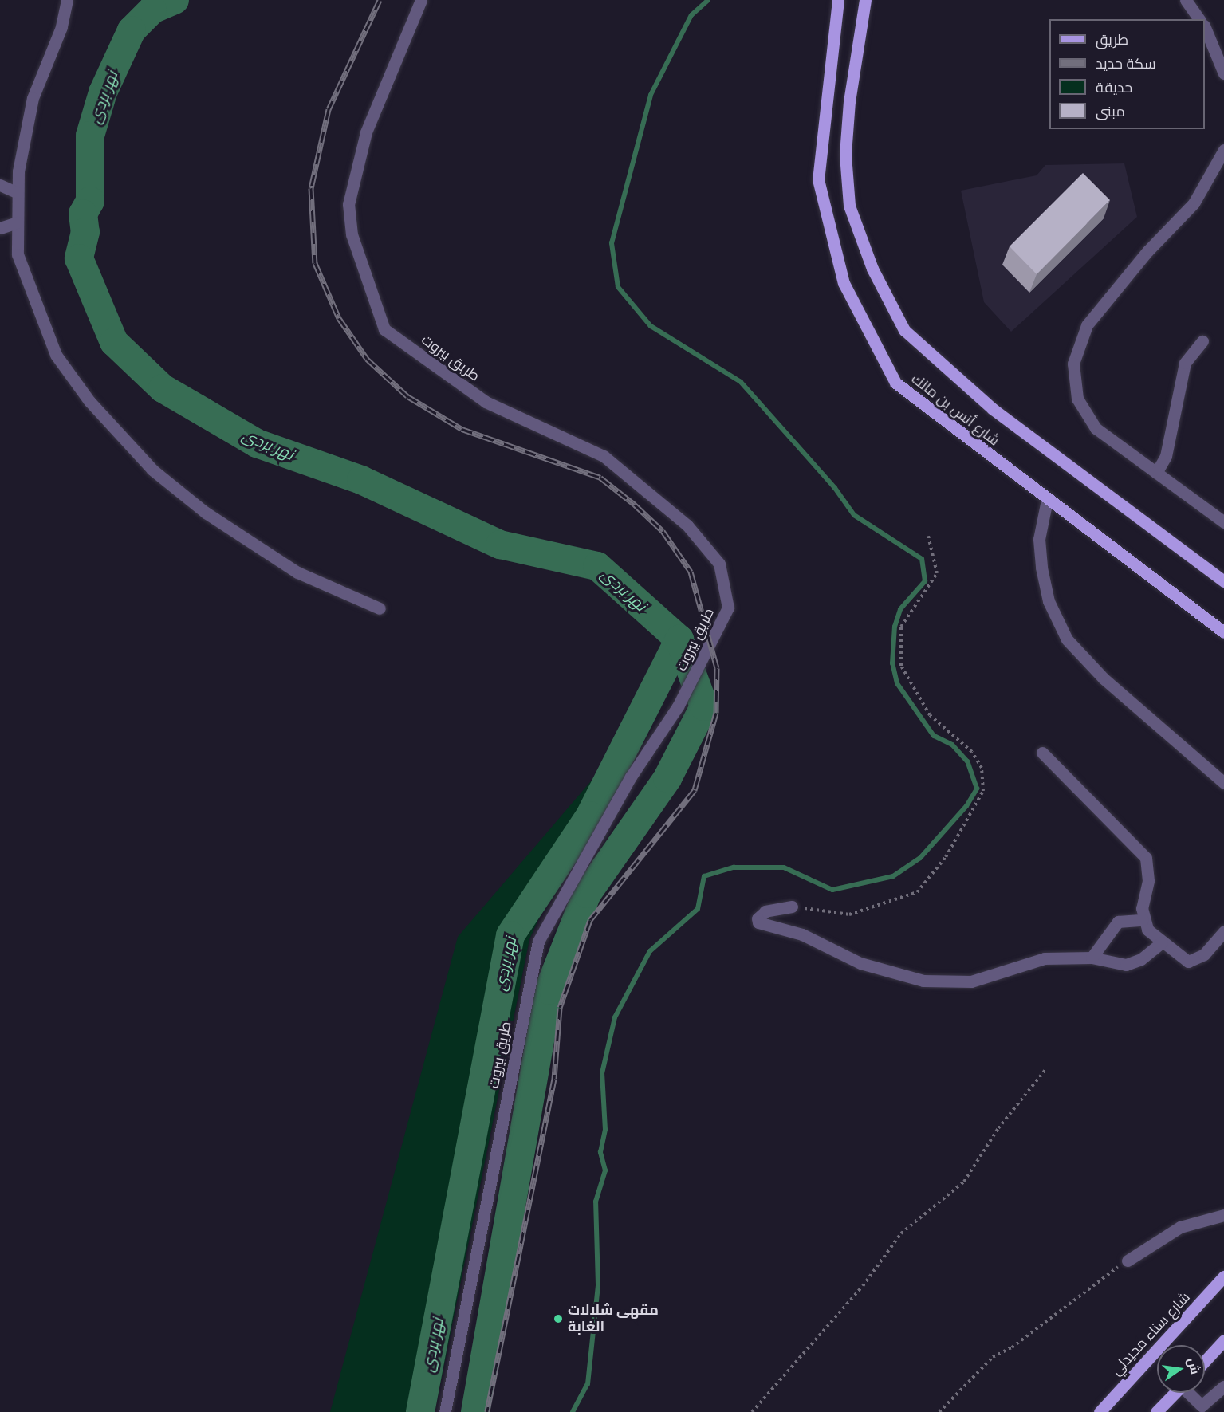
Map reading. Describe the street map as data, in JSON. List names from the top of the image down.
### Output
{
  "streets": {
    "main road": ["شارع أنس بن مالك", "شارع سناء محيدلي"],
    "street": ["طريق بيروت"]
  },
  "water": ["نهر بردى"],
  "places": ["مقهى شلالات الغابة"],
  "legend": [
    "طريق",
    "سكة حديد",
    "حديقة",
    "مبنى"
  ],
  "north": "right"
}
